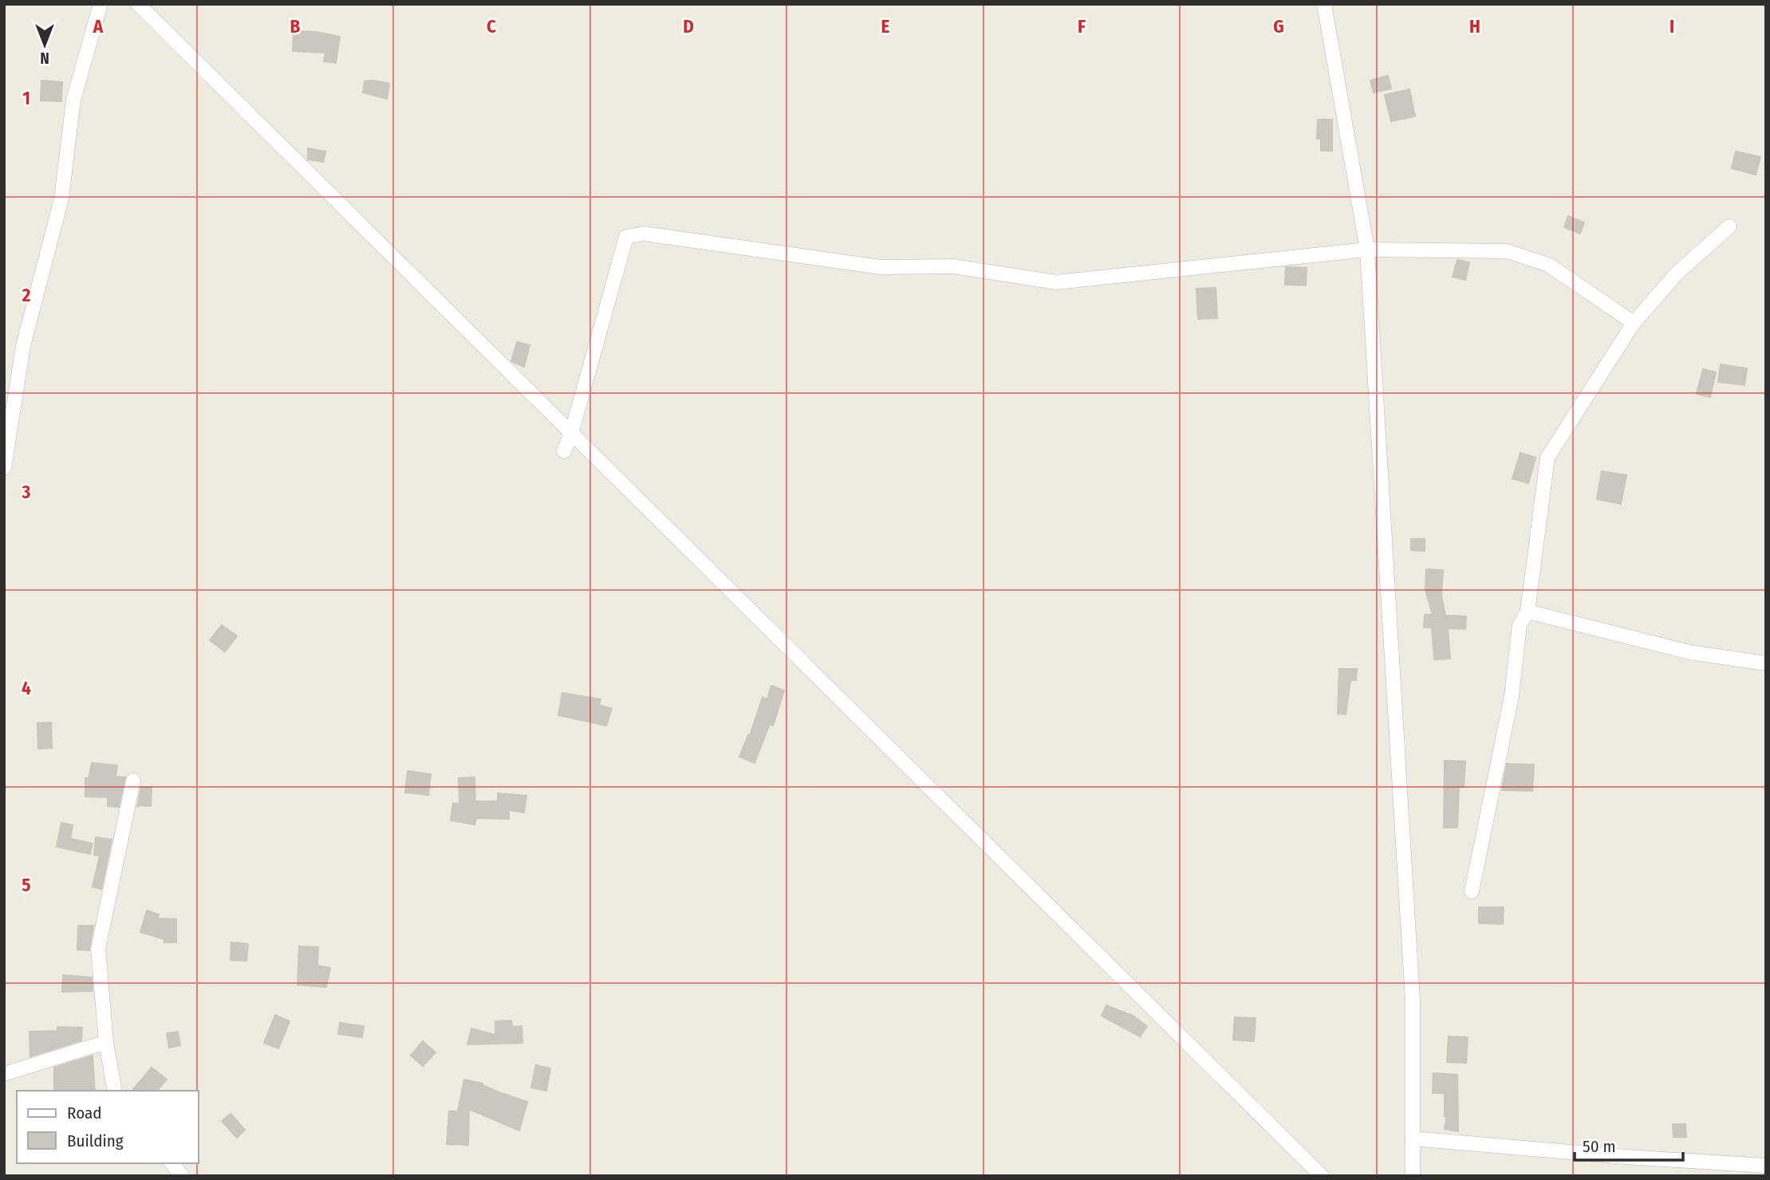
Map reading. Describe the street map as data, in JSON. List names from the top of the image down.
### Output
{
  "legend": ["Road", "Building"],
  "scale_bar": "50 m",
  "north": "bottom",
  "grid": {
    "columns": [
      "A",
      "B",
      "C",
      "D",
      "E",
      "F",
      "G",
      "H",
      "I"
    ],
    "rows": [
      "1",
      "2",
      "3",
      "4",
      "5"
    ]
  }
}
